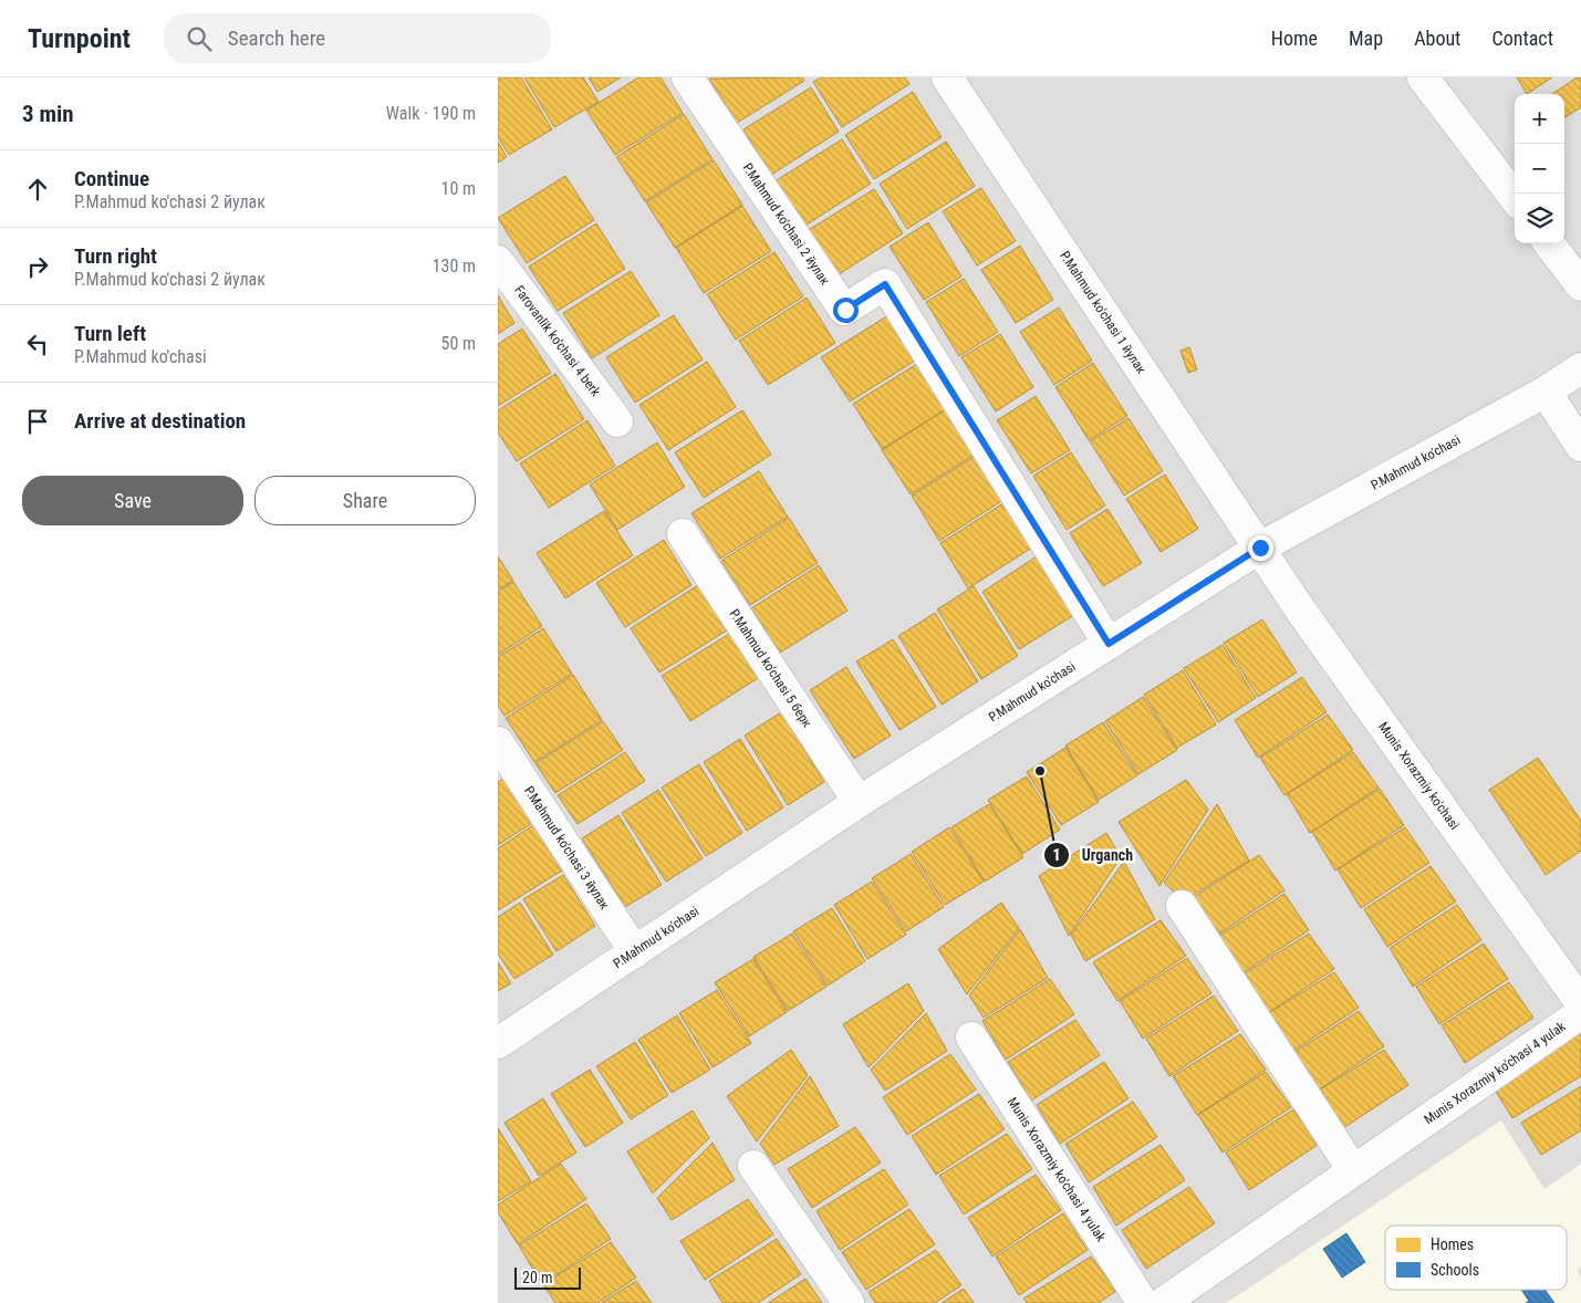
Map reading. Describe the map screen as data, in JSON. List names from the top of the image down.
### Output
{
  "streets": {
    "street": [
      "P.Mahmud ko'chasi 2 йулак",
      "P.Mahmud ko'chasi 1 йулак",
      "Farovanlik ko'chasi 4 berk",
      "P.Mahmud ko'chasi",
      "P.Mahmud ko'chasi 5 берк",
      "Munis Xorazmiy ko'chasi",
      "P.Mahmud ko'chasi 3 йулак",
      "Munis Xorazmiy ko'chasi 4 yulak"
    ]
  },
  "crossings": [
    ["P.Mahmud ko'chasi 2 йулак", "P.Mahmud ko'chasi"],
    ["P.Mahmud ko'chasi 1 йулак", "P.Mahmud ko'chasi"],
    ["P.Mahmud ko'chasi 1 йулак", "Munis Xorazmiy ko'chasi"],
    ["P.Mahmud ko'chasi", "P.Mahmud ko'chasi 5 берк"],
    ["P.Mahmud ko'chasi", "Munis Xorazmiy ko'chasi"],
    ["P.Mahmud ko'chasi", "P.Mahmud ko'chasi 3 йулак"]
  ],
  "places": ["Urganch"],
  "legend": ["Homes", "Schools"],
  "scale_bar": "20 m",
  "page": {
    "header": "Turnpoint",
    "search": "Search here",
    "nav": [
      "Home",
      "Map",
      "About",
      "Contact"
    ],
    "heading": ["3 min", "Walk · 190 m"],
    "map_buttons": ["+", "−"],
    "list": [
      ["Continue", "P.Mahmud ko'chasi 2 йулак", "10 m"],
      ["Turn right", "P.Mahmud ko'chasi 2 йулак", "130 m"],
      ["Turn left", "P.Mahmud ko'chasi", "50 m"],
      "Arrive at destination"
    ],
    "buttons": ["Save", "Share"],
    "scale": "20 m"
  }
}
